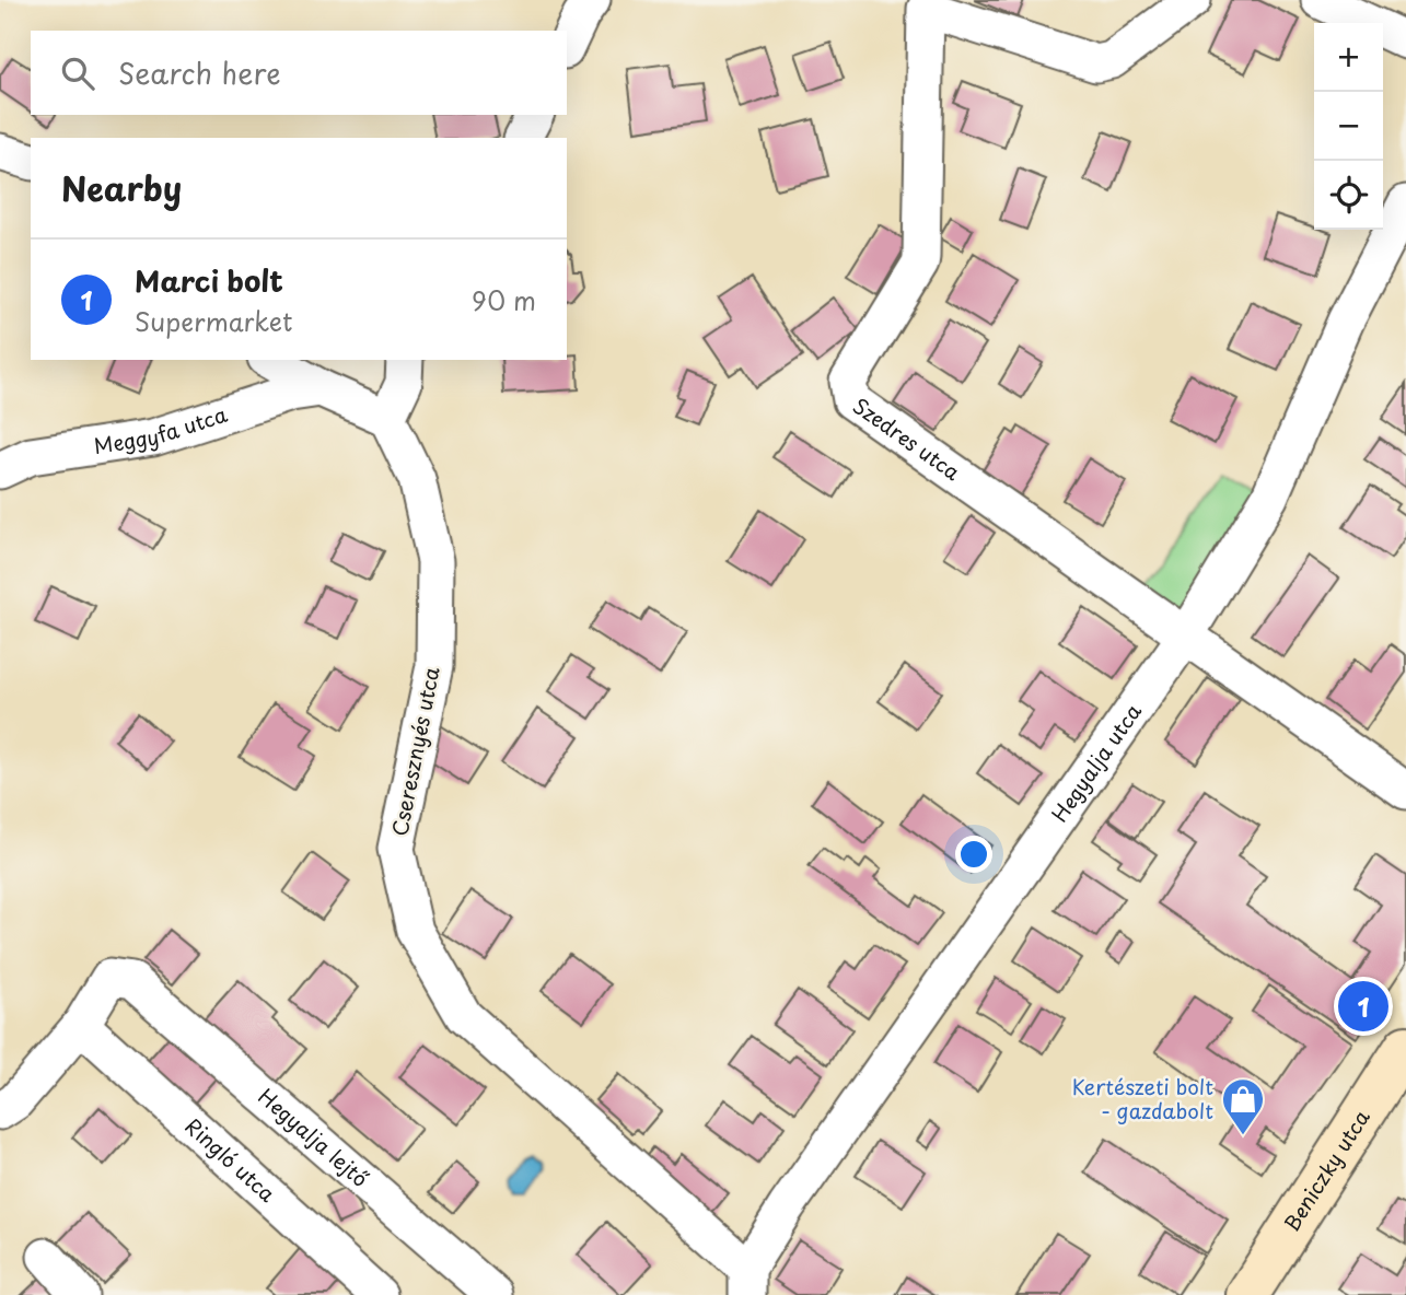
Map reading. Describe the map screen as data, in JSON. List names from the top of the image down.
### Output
{
  "streets": {
    "main road": ["Beniczky utca"],
    "street": [
      "Meggyfa utca",
      "Szedres utca",
      "Cseresznyés utca",
      "Hegyalja utca",
      "Hegyalja lejtő",
      "Ringló utca"
    ]
  },
  "crossings": [
    ["Szedres utca", "Hegyalja utca"],
    ["Cseresznyés utca", "Hegyalja utca"],
    ["Hegyalja lejtő", "Ringló utca"]
  ],
  "places": {
    "shop": ["Kertészeti bolt - gazdabolt"]
  },
  "page": {
    "map_buttons": ["+", "−"],
    "search": "Search here",
    "heading": "Nearby",
    "list": [
      {
        "mark": "1",
        "name": "Marci bolt",
        "note": "Supermarket",
        "value": "90 m"
      }
    ],
    "pins": "1"
  }
}
